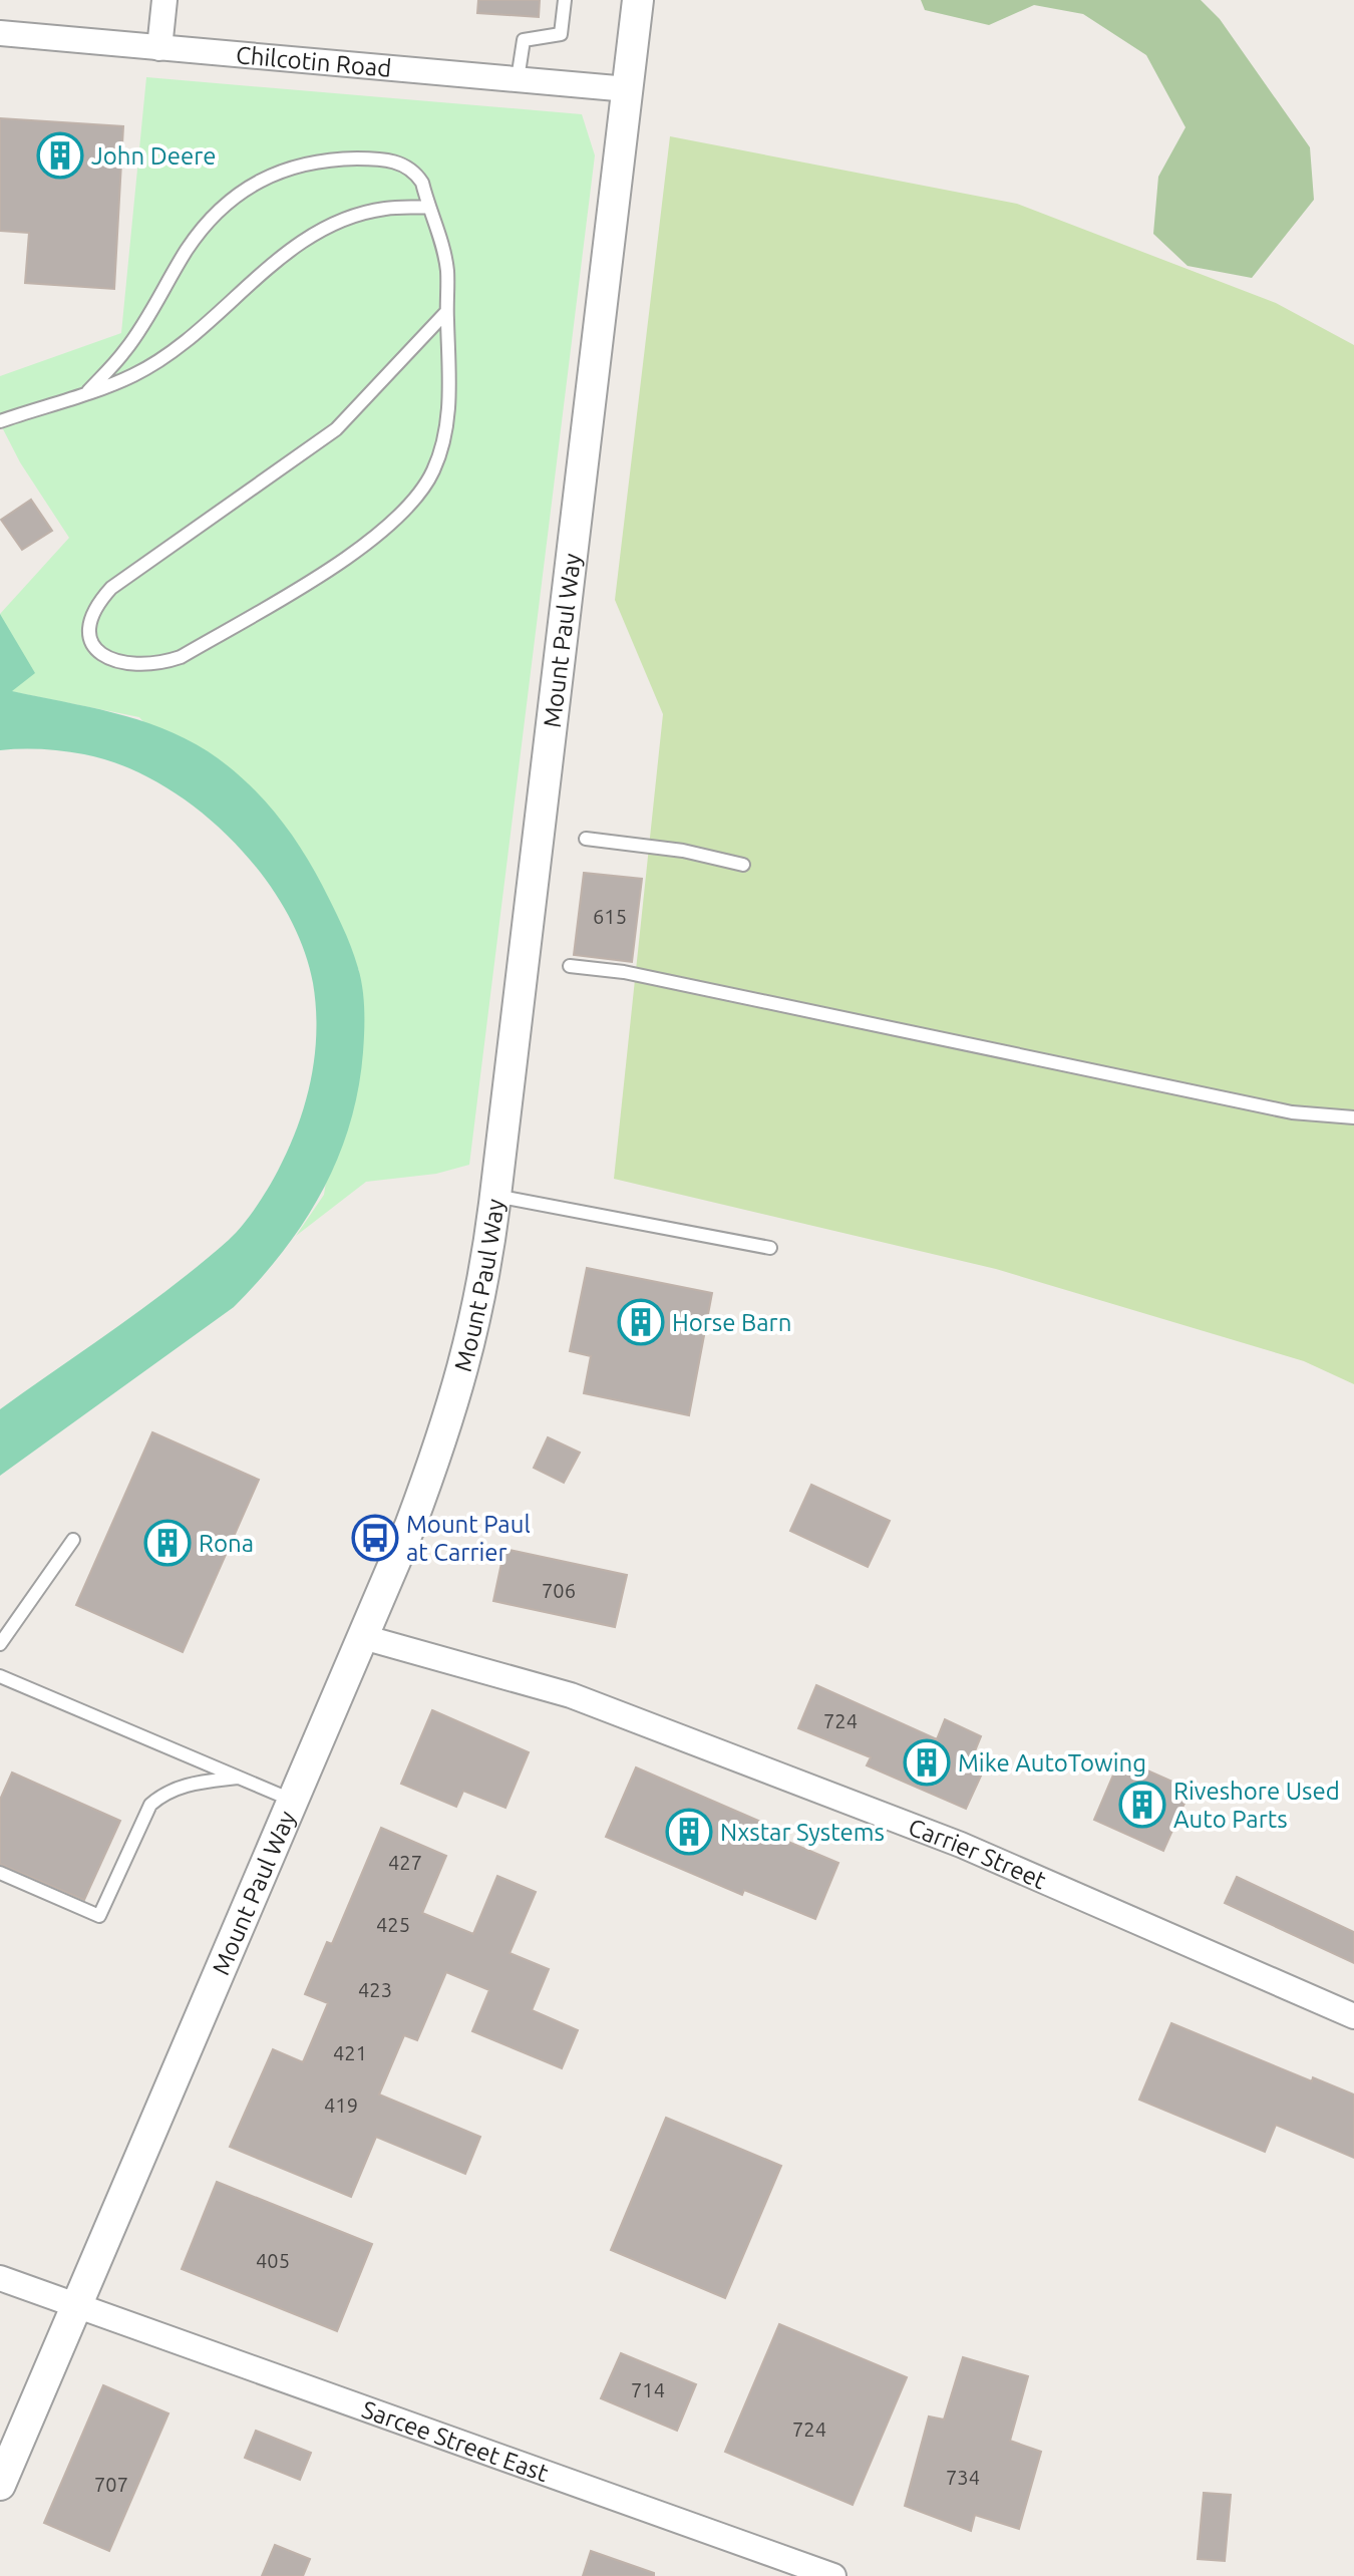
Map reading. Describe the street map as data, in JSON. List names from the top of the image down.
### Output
{
  "streets": {
    "street": [
      "Chilcotin Road",
      "Mount Paul Way",
      "Carrier Street",
      "Sarcee Street East"
    ]
  },
  "crossings": [
    ["Chilcotin Road", "Mount Paul Way"],
    ["Mount Paul Way", "Carrier Street"],
    ["Mount Paul Way", "Sarcee Street East"]
  ],
  "places": {
    "building": [
      "John Deere",
      "Horse Barn",
      "Rona",
      "Mike AutoTowing",
      "Riveshore Used Auto Parts",
      "Nxstar Systems"
    ],
    "bus stop": ["Mount Paul at Carrier"]
  },
  "house_numbers": [
    "615",
    "706",
    "724",
    "427",
    "425",
    "423",
    "421",
    "419",
    "405",
    "714",
    "724",
    "734",
    "707"
  ]
}
